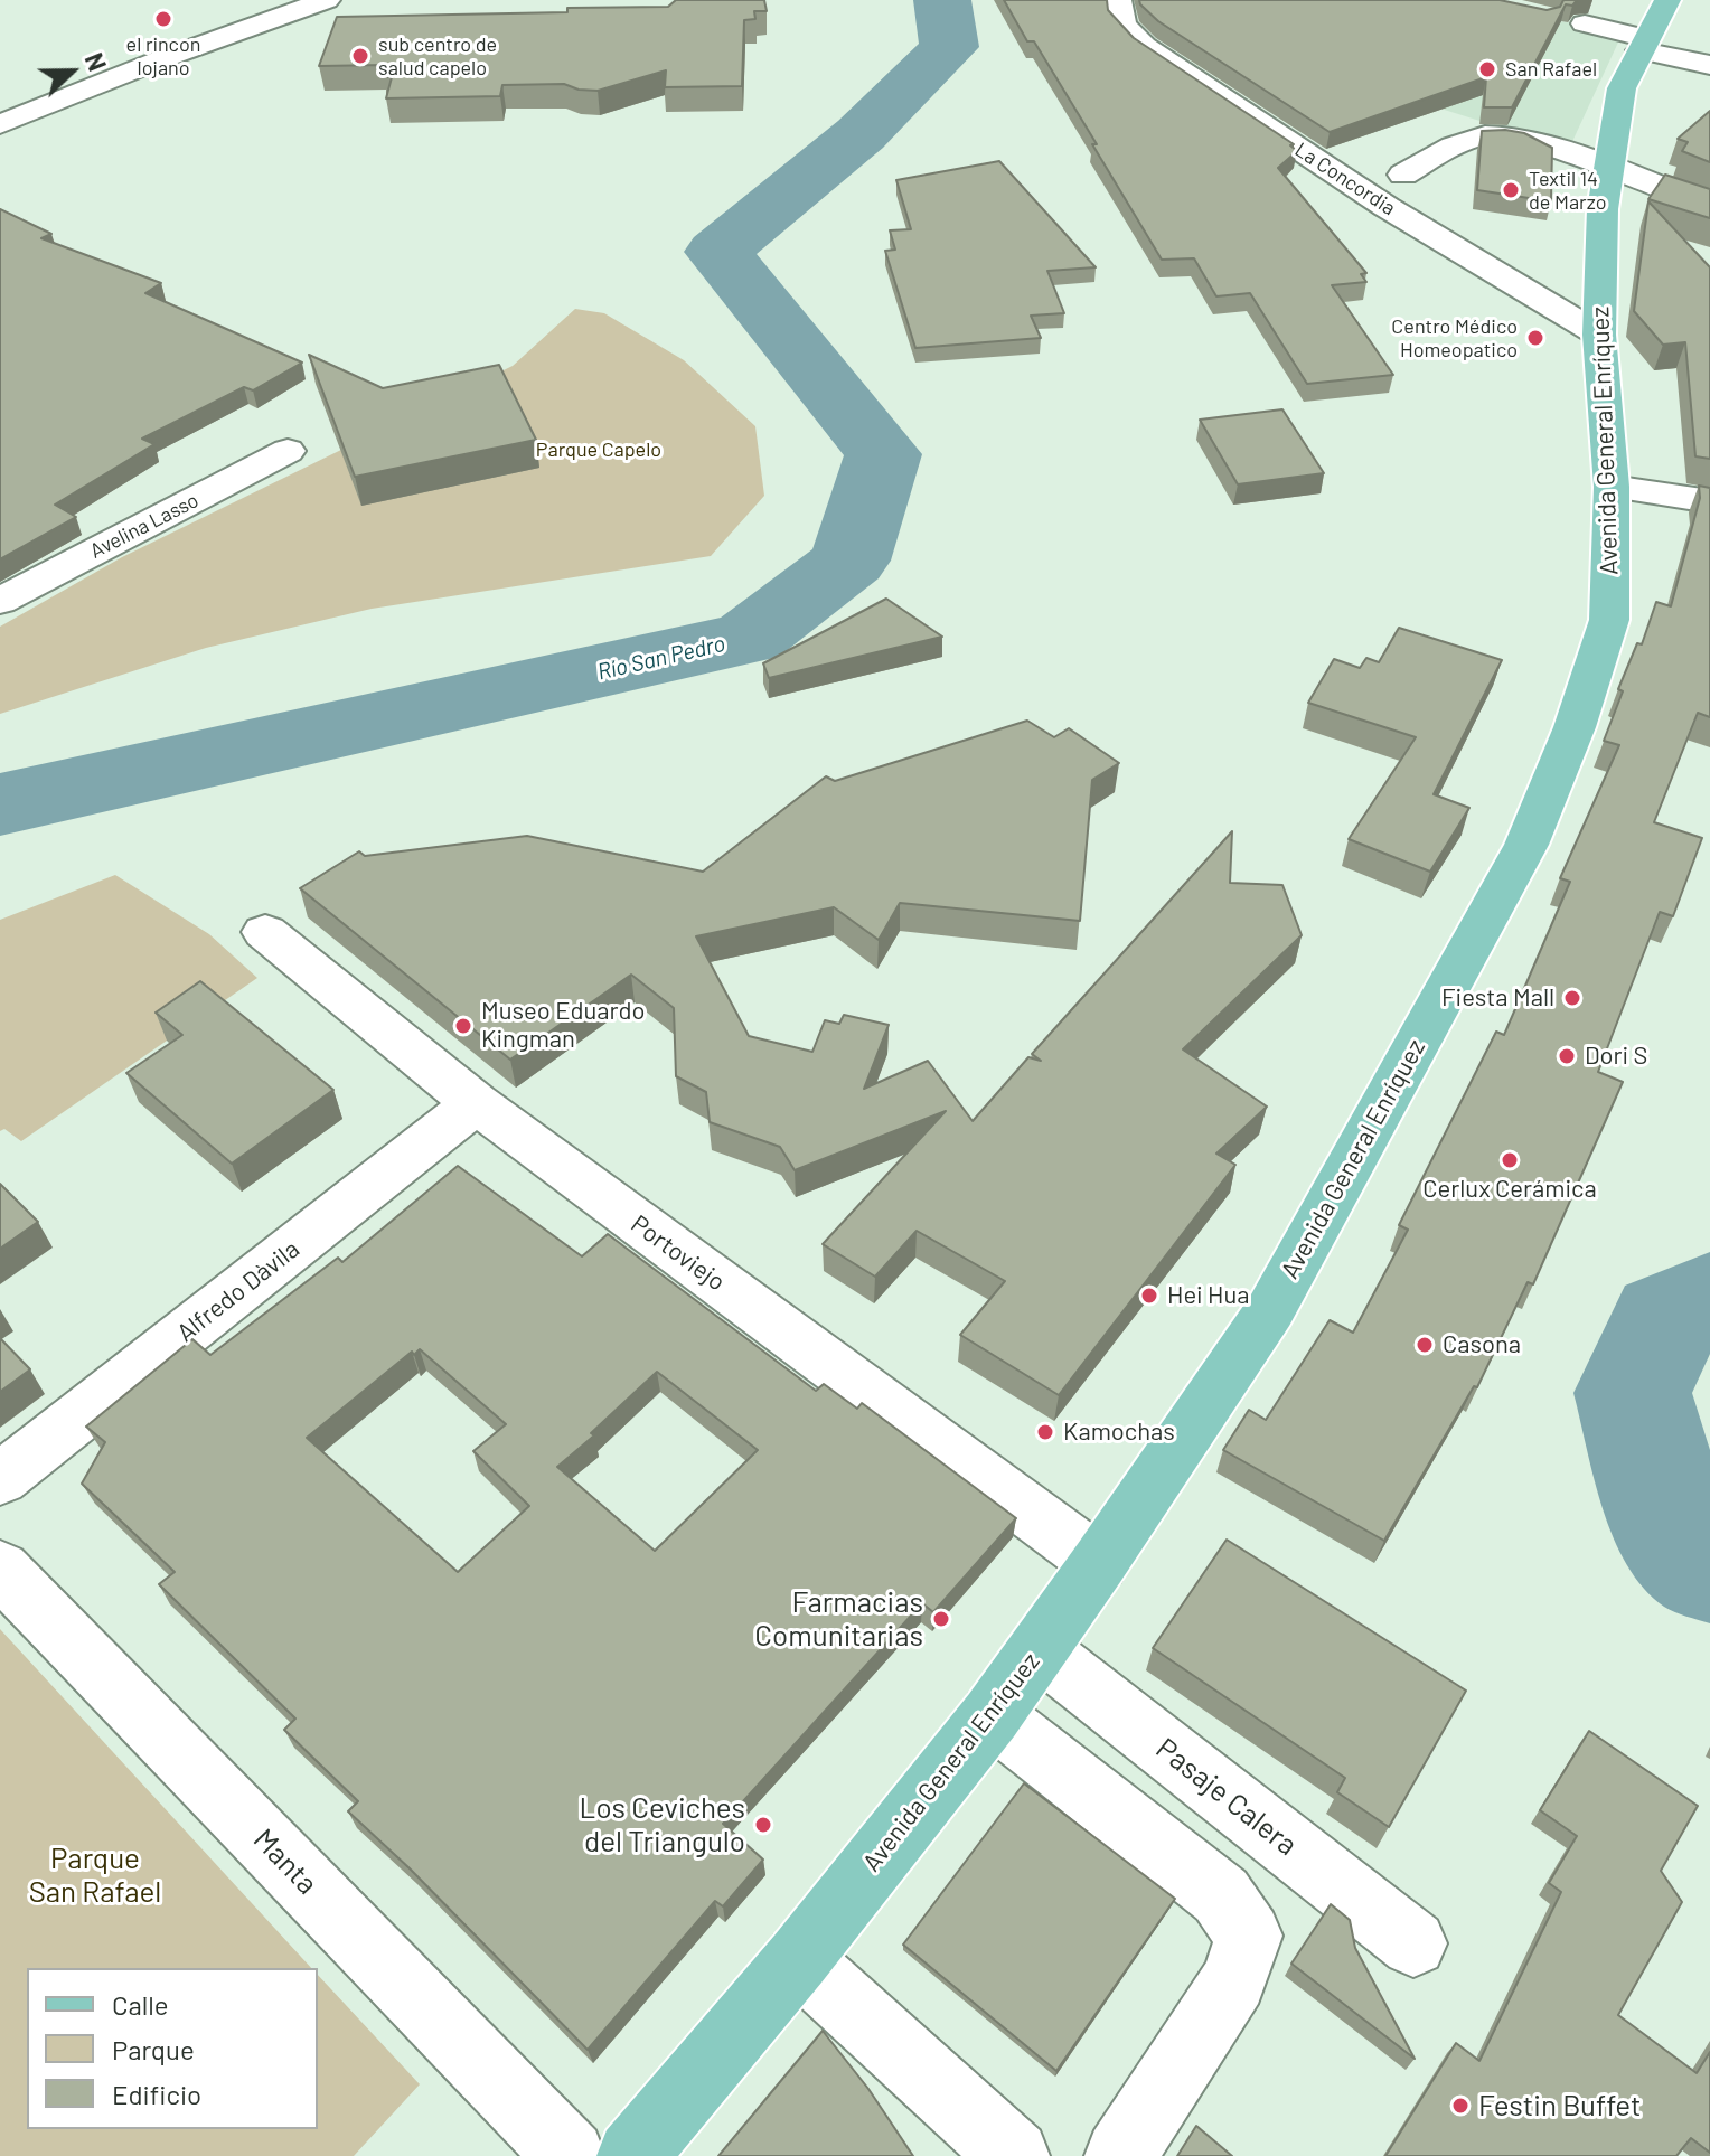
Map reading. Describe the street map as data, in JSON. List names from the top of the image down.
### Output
{
  "streets": {
    "main road": ["Avenida General Enríquez"],
    "street": [
      "La Concordia",
      "Avelina Lasso",
      "Portoviejo",
      "Alfredo Dàvila",
      "Pasaje Calera",
      "Manta"
    ]
  },
  "crossings": [
    ["La Concordia", "Avenida General Enríquez"],
    ["Avenida General Enríquez", "Portoviejo"],
    ["Avenida General Enríquez", "Pasaje Calera"],
    ["Portoviejo", "Alfredo Dàvila"]
  ],
  "water": ["Río San Pedro"],
  "parks": ["Parque Capelo", "Parque San Rafael"],
  "places": [
    "el rincon lojano",
    "sub centro de salud capelo",
    "San Rafael",
    "Textil 14 de Marzo",
    "Centro Médico Homeopatico",
    "Fiesta Mall",
    "Museo Eduardo Kingman",
    "Dori S",
    "Cerlux Cerámica",
    "Hei Hua",
    "Casona",
    "Kamochas",
    "Farmacias Comunitarias",
    "Los Ceviches del Triangulo",
    "Festin Buffet"
  ],
  "legend": ["Calle", "Parque", "Edificio"],
  "north": "right"
}
